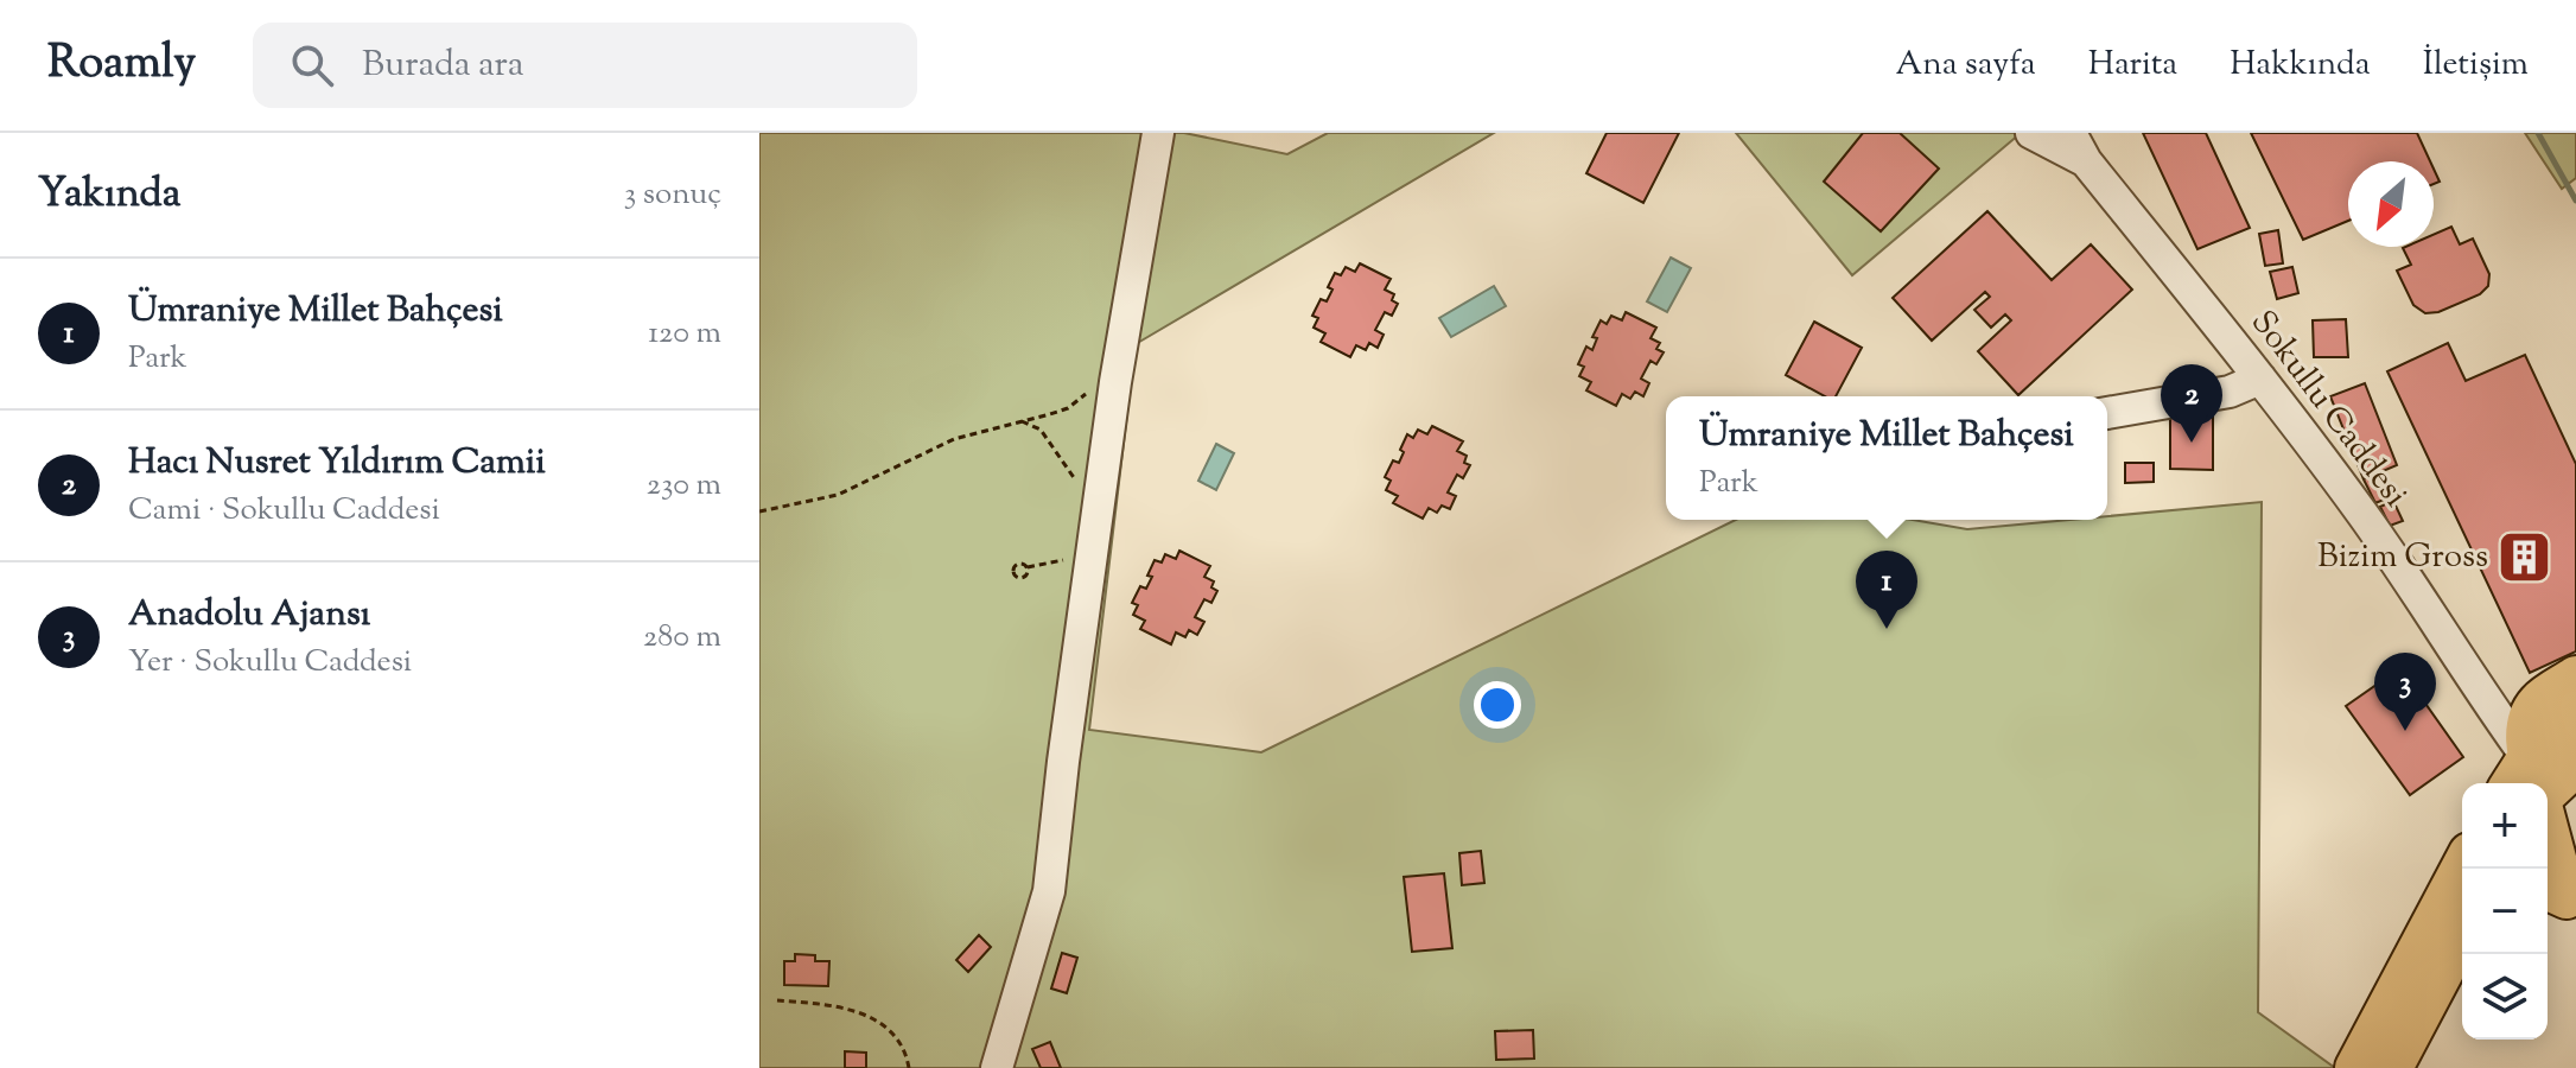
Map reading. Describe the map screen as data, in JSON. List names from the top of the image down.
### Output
{
  "streets": {
    "street": ["Sokullu Caddesi"]
  },
  "places": {
    "building": ["Bizim Gross"]
  },
  "north": "bottom left",
  "page": {
    "header": "Roamly",
    "search": "Burada ara",
    "nav": [
      "Ana sayfa",
      "Harita",
      "Hakkında",
      "İletişim"
    ],
    "heading": ["Yakında", "3 sonuç"],
    "list": [
      {
        "mark": "1",
        "name": "Ümraniye Millet Bahçesi",
        "note": "Park",
        "value": "120 m"
      },
      {
        "mark": "2",
        "name": "Hacı Nusret Yıldırım Camii",
        "note": "Cami · Sokullu Caddesi",
        "value": "230 m"
      },
      {
        "mark": "3",
        "name": "Anadolu Ajansı",
        "note": "Yer · Sokullu Caddesi",
        "value": "280 m"
      }
    ],
    "pins": ["2", "1", "3"],
    "popup": ["Ümraniye Millet Bahçesi", "Park"],
    "map_buttons": ["+", "−"]
  }
}
